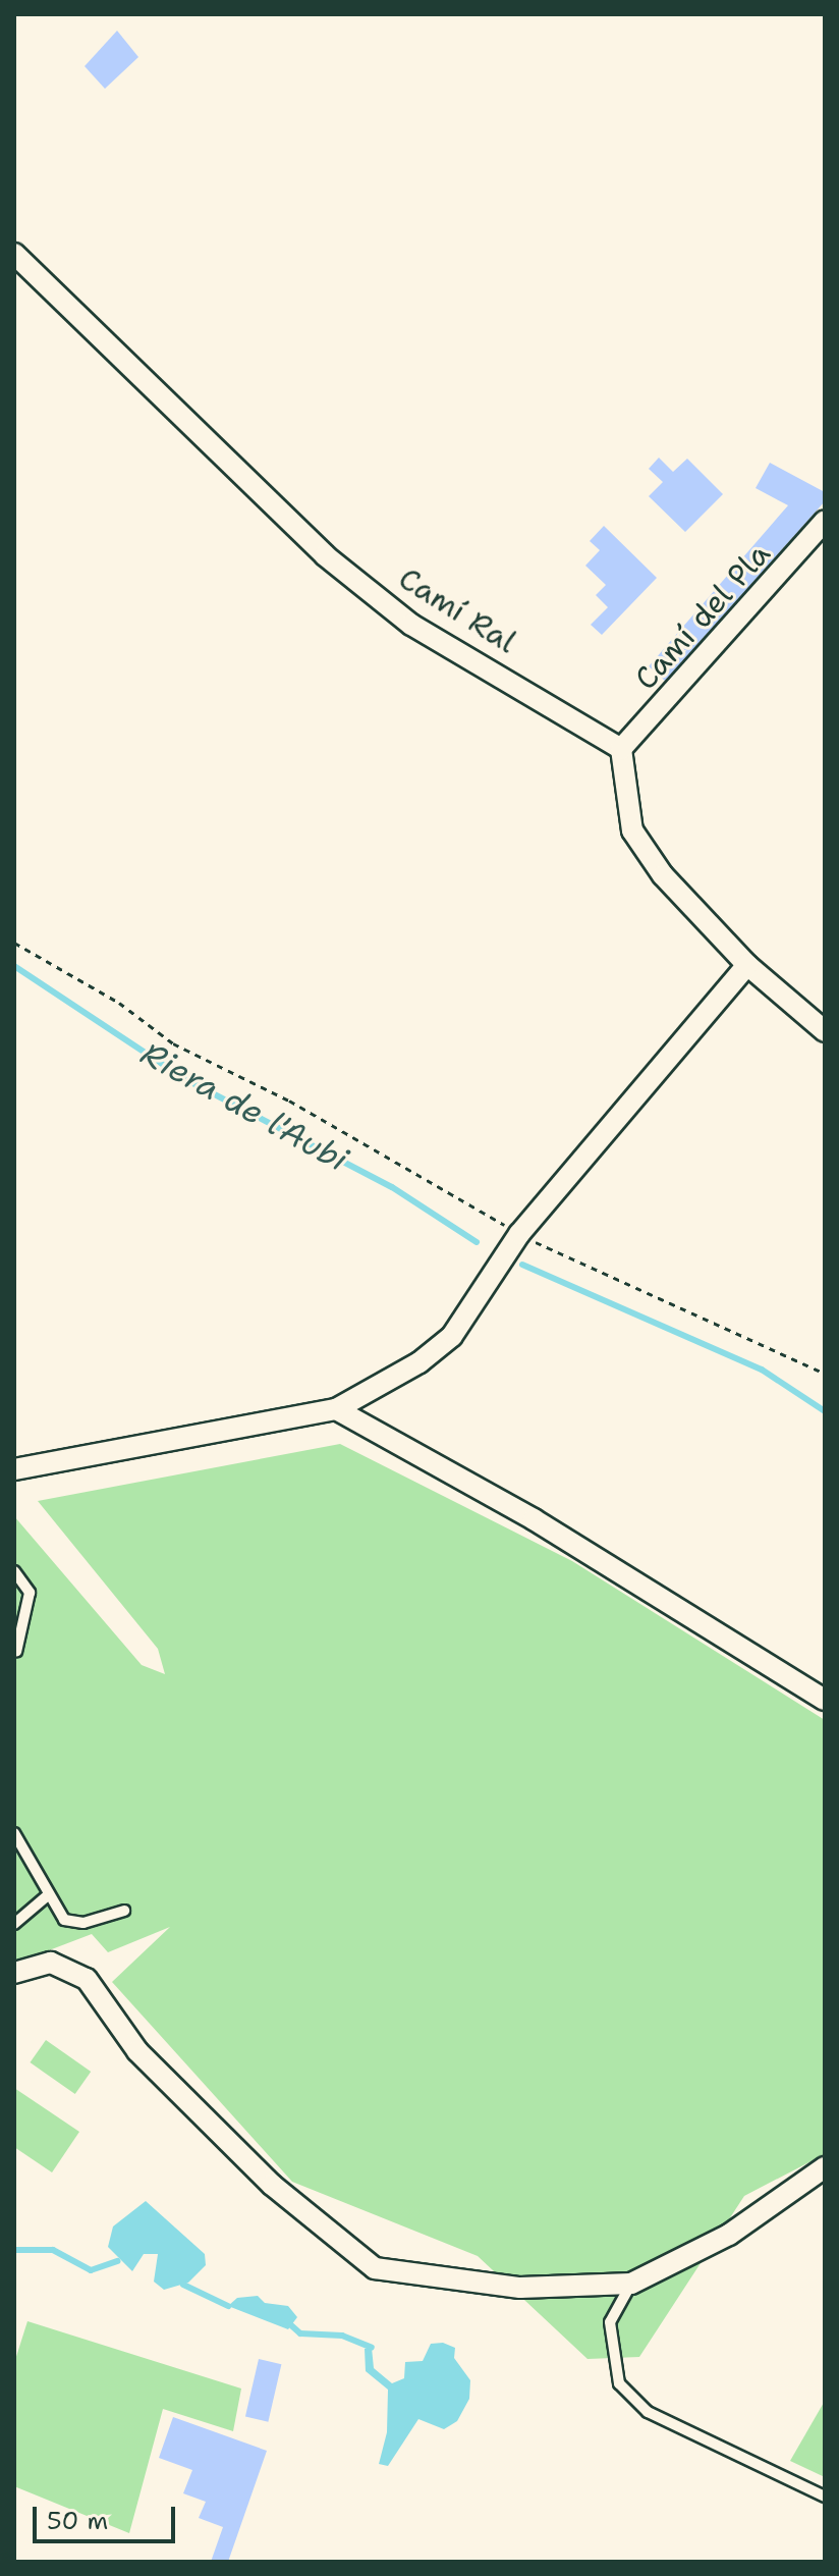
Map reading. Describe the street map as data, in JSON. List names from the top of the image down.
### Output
{
  "streets": {
    "street": ["Camí Ral", "Camí del Pla"]
  },
  "crossings": [
    ["Camí Ral", "Camí del Pla"]
  ],
  "water": ["Riera de l'Aubi"],
  "scale_bar": "50 m"
}
